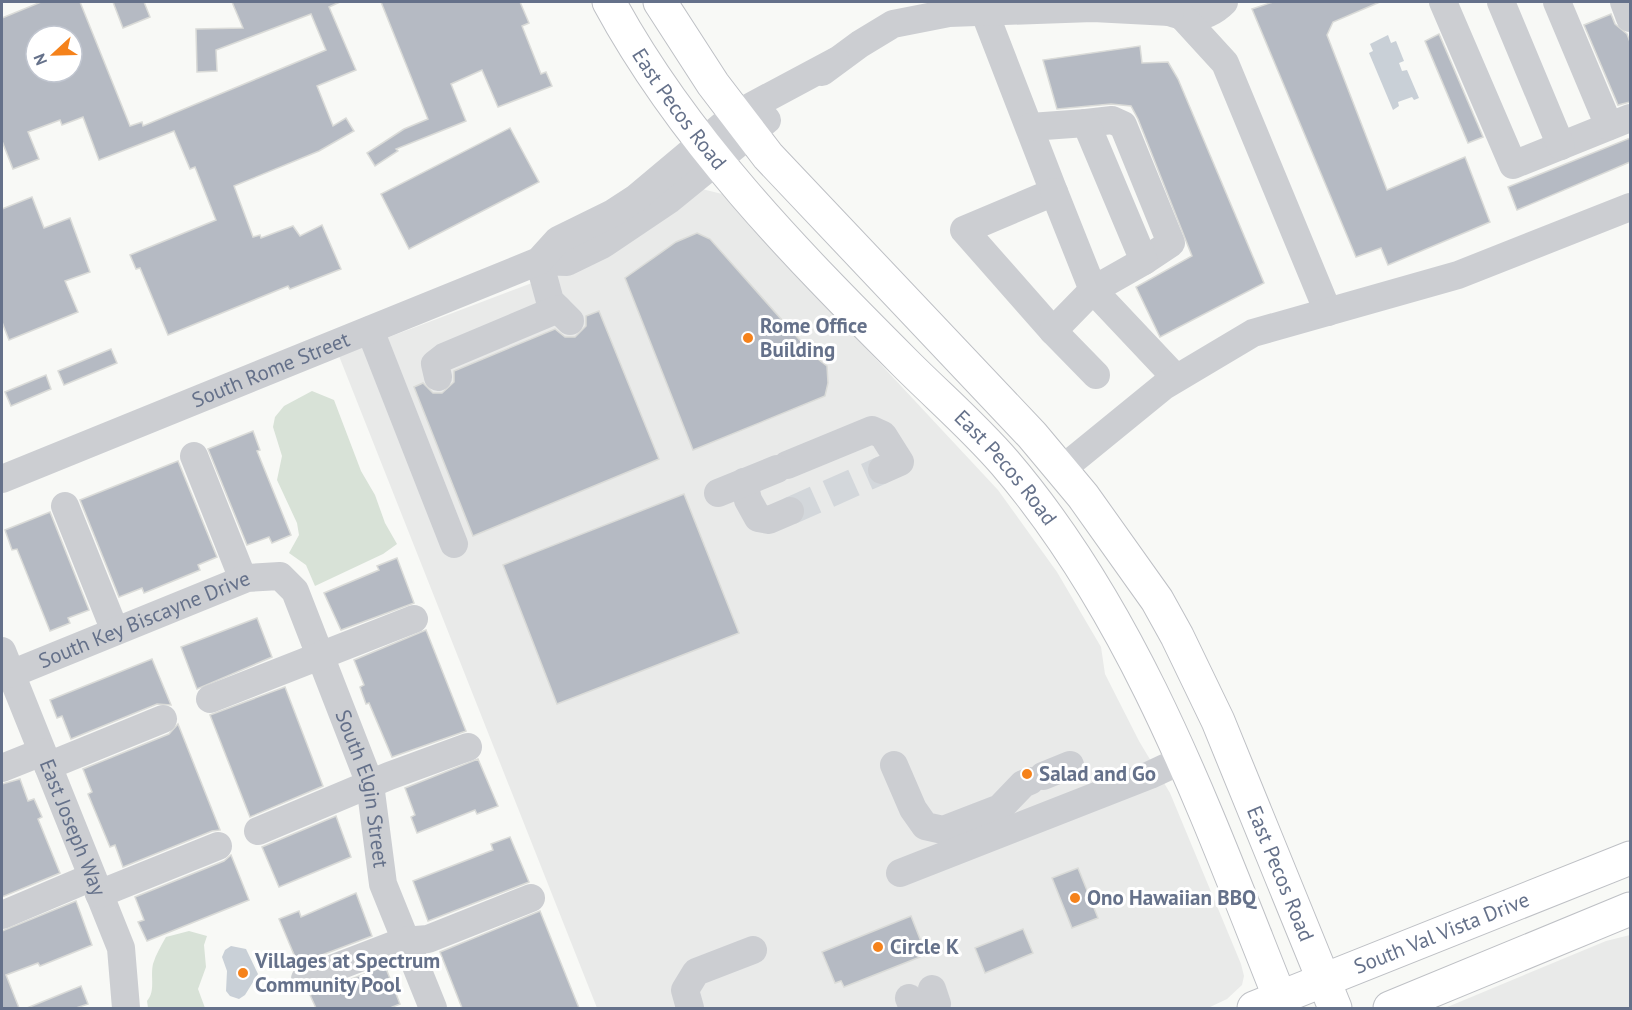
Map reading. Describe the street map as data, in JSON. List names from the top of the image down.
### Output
{
  "streets": {
    "main road": ["East Pecos Road", "South Val Vista Drive"],
    "street": [
      "South Rome Street",
      "South Key Biscayne Drive",
      "South Elgin Street",
      "East Joseph Way"
    ]
  },
  "crossings": [
    ["East Pecos Road", "South Rome Street"],
    ["East Pecos Road", "South Val Vista Drive"],
    ["South Key Biscayne Drive", "South Elgin Street"],
    ["South Key Biscayne Drive", "East Joseph Way"]
  ],
  "places": [
    "Rome Office Building",
    "Salad and Go",
    "Ono Hawaiian BBQ",
    "Circle K",
    "Villages at Spectrum Community Pool"
  ],
  "north": "left"
}
